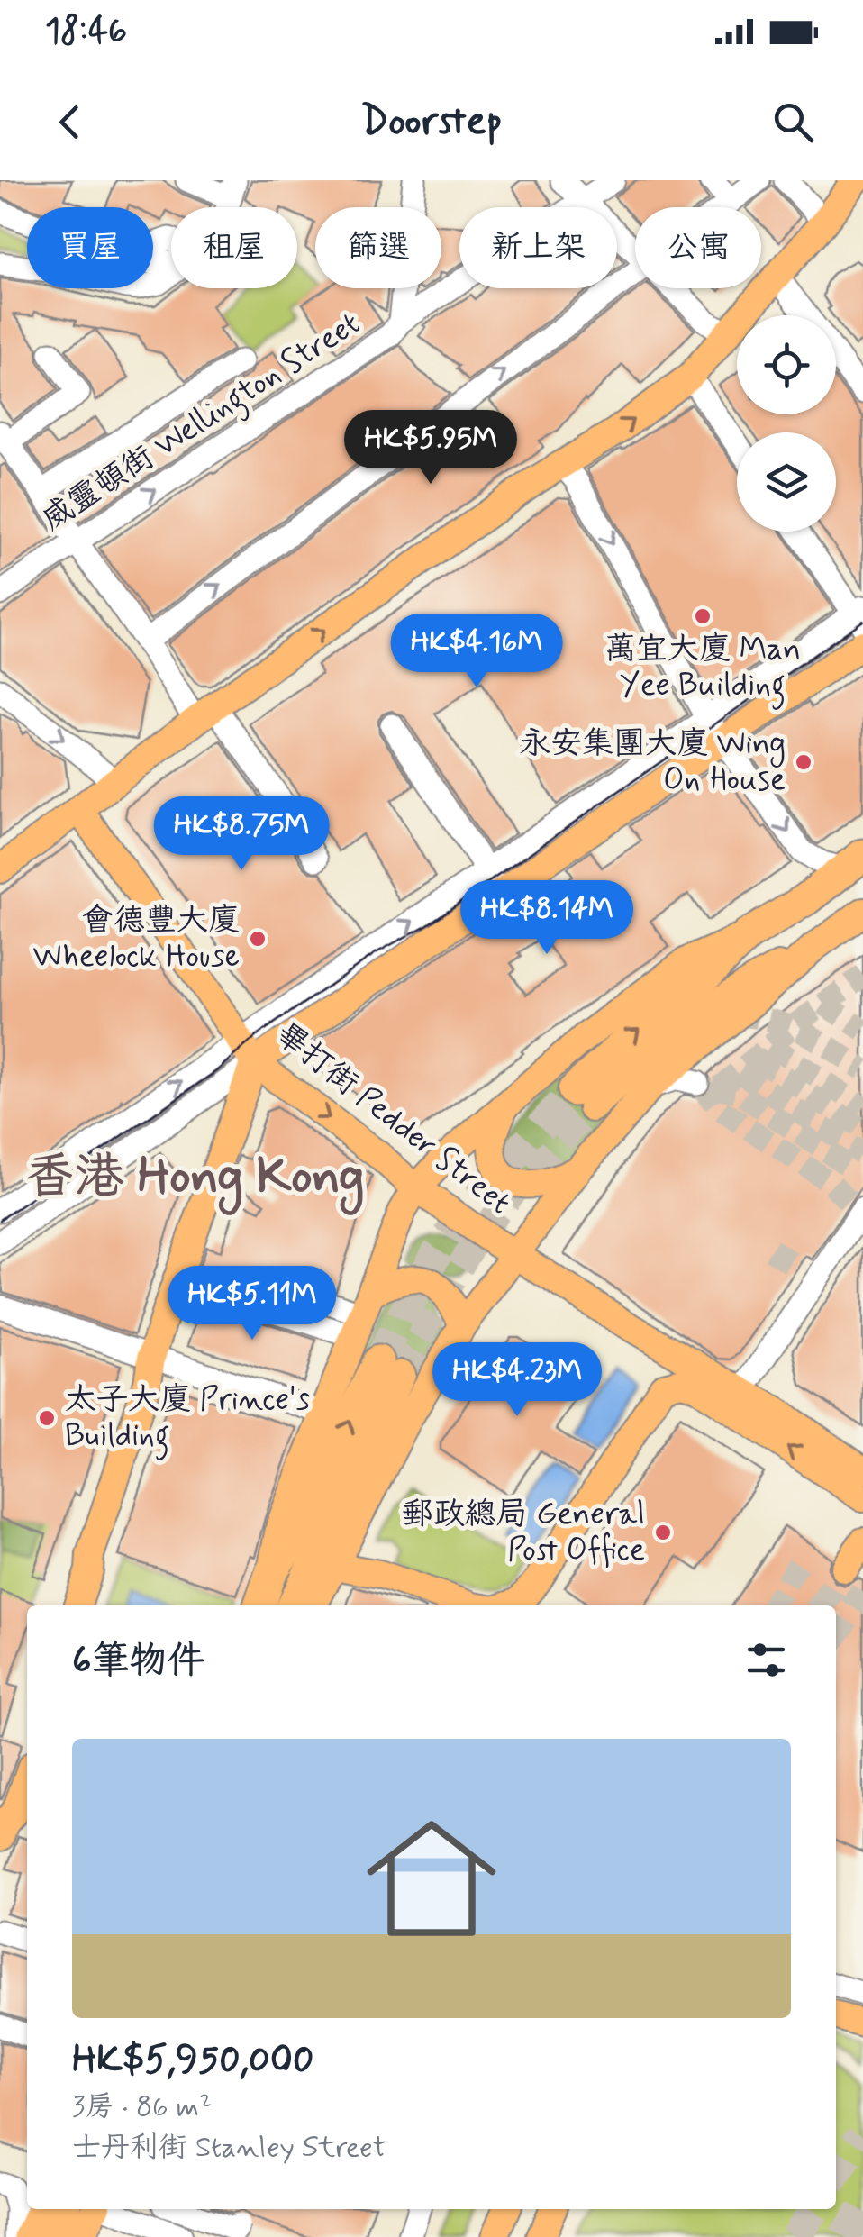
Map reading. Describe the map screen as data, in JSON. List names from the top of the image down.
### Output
{
  "streets": {
    "main road": ["畢打街 Pedder Street"],
    "street": ["威靈頓街 Wellington Street"]
  },
  "districts": ["香港 Hong Kong"],
  "places": [
    "萬宜大廈 Man Yee Building",
    "永安集團大廈 Wing On House",
    "會德豐大廈 Wheelock House",
    "太子大廈 Prince's Building",
    "郵政總局 General Post Office"
  ],
  "page": {
    "status": "18:46",
    "header": "Doorstep",
    "chip": [
      "買屋",
      "租屋",
      "篩選",
      "新上架",
      "公寓"
    ],
    "price": [
      "HK$5.95M",
      "HK$4.16M",
      "HK$8.75M",
      "HK$8.14M",
      "HK$5.11M",
      "HK$4.23M"
    ],
    "heading": "6筆物件",
    "list": [
      {
        "name": "HK$5,950,000",
        "note": "3房 · 86 m² · 士丹利街 Stanley Street"
      }
    ]
  }
}
